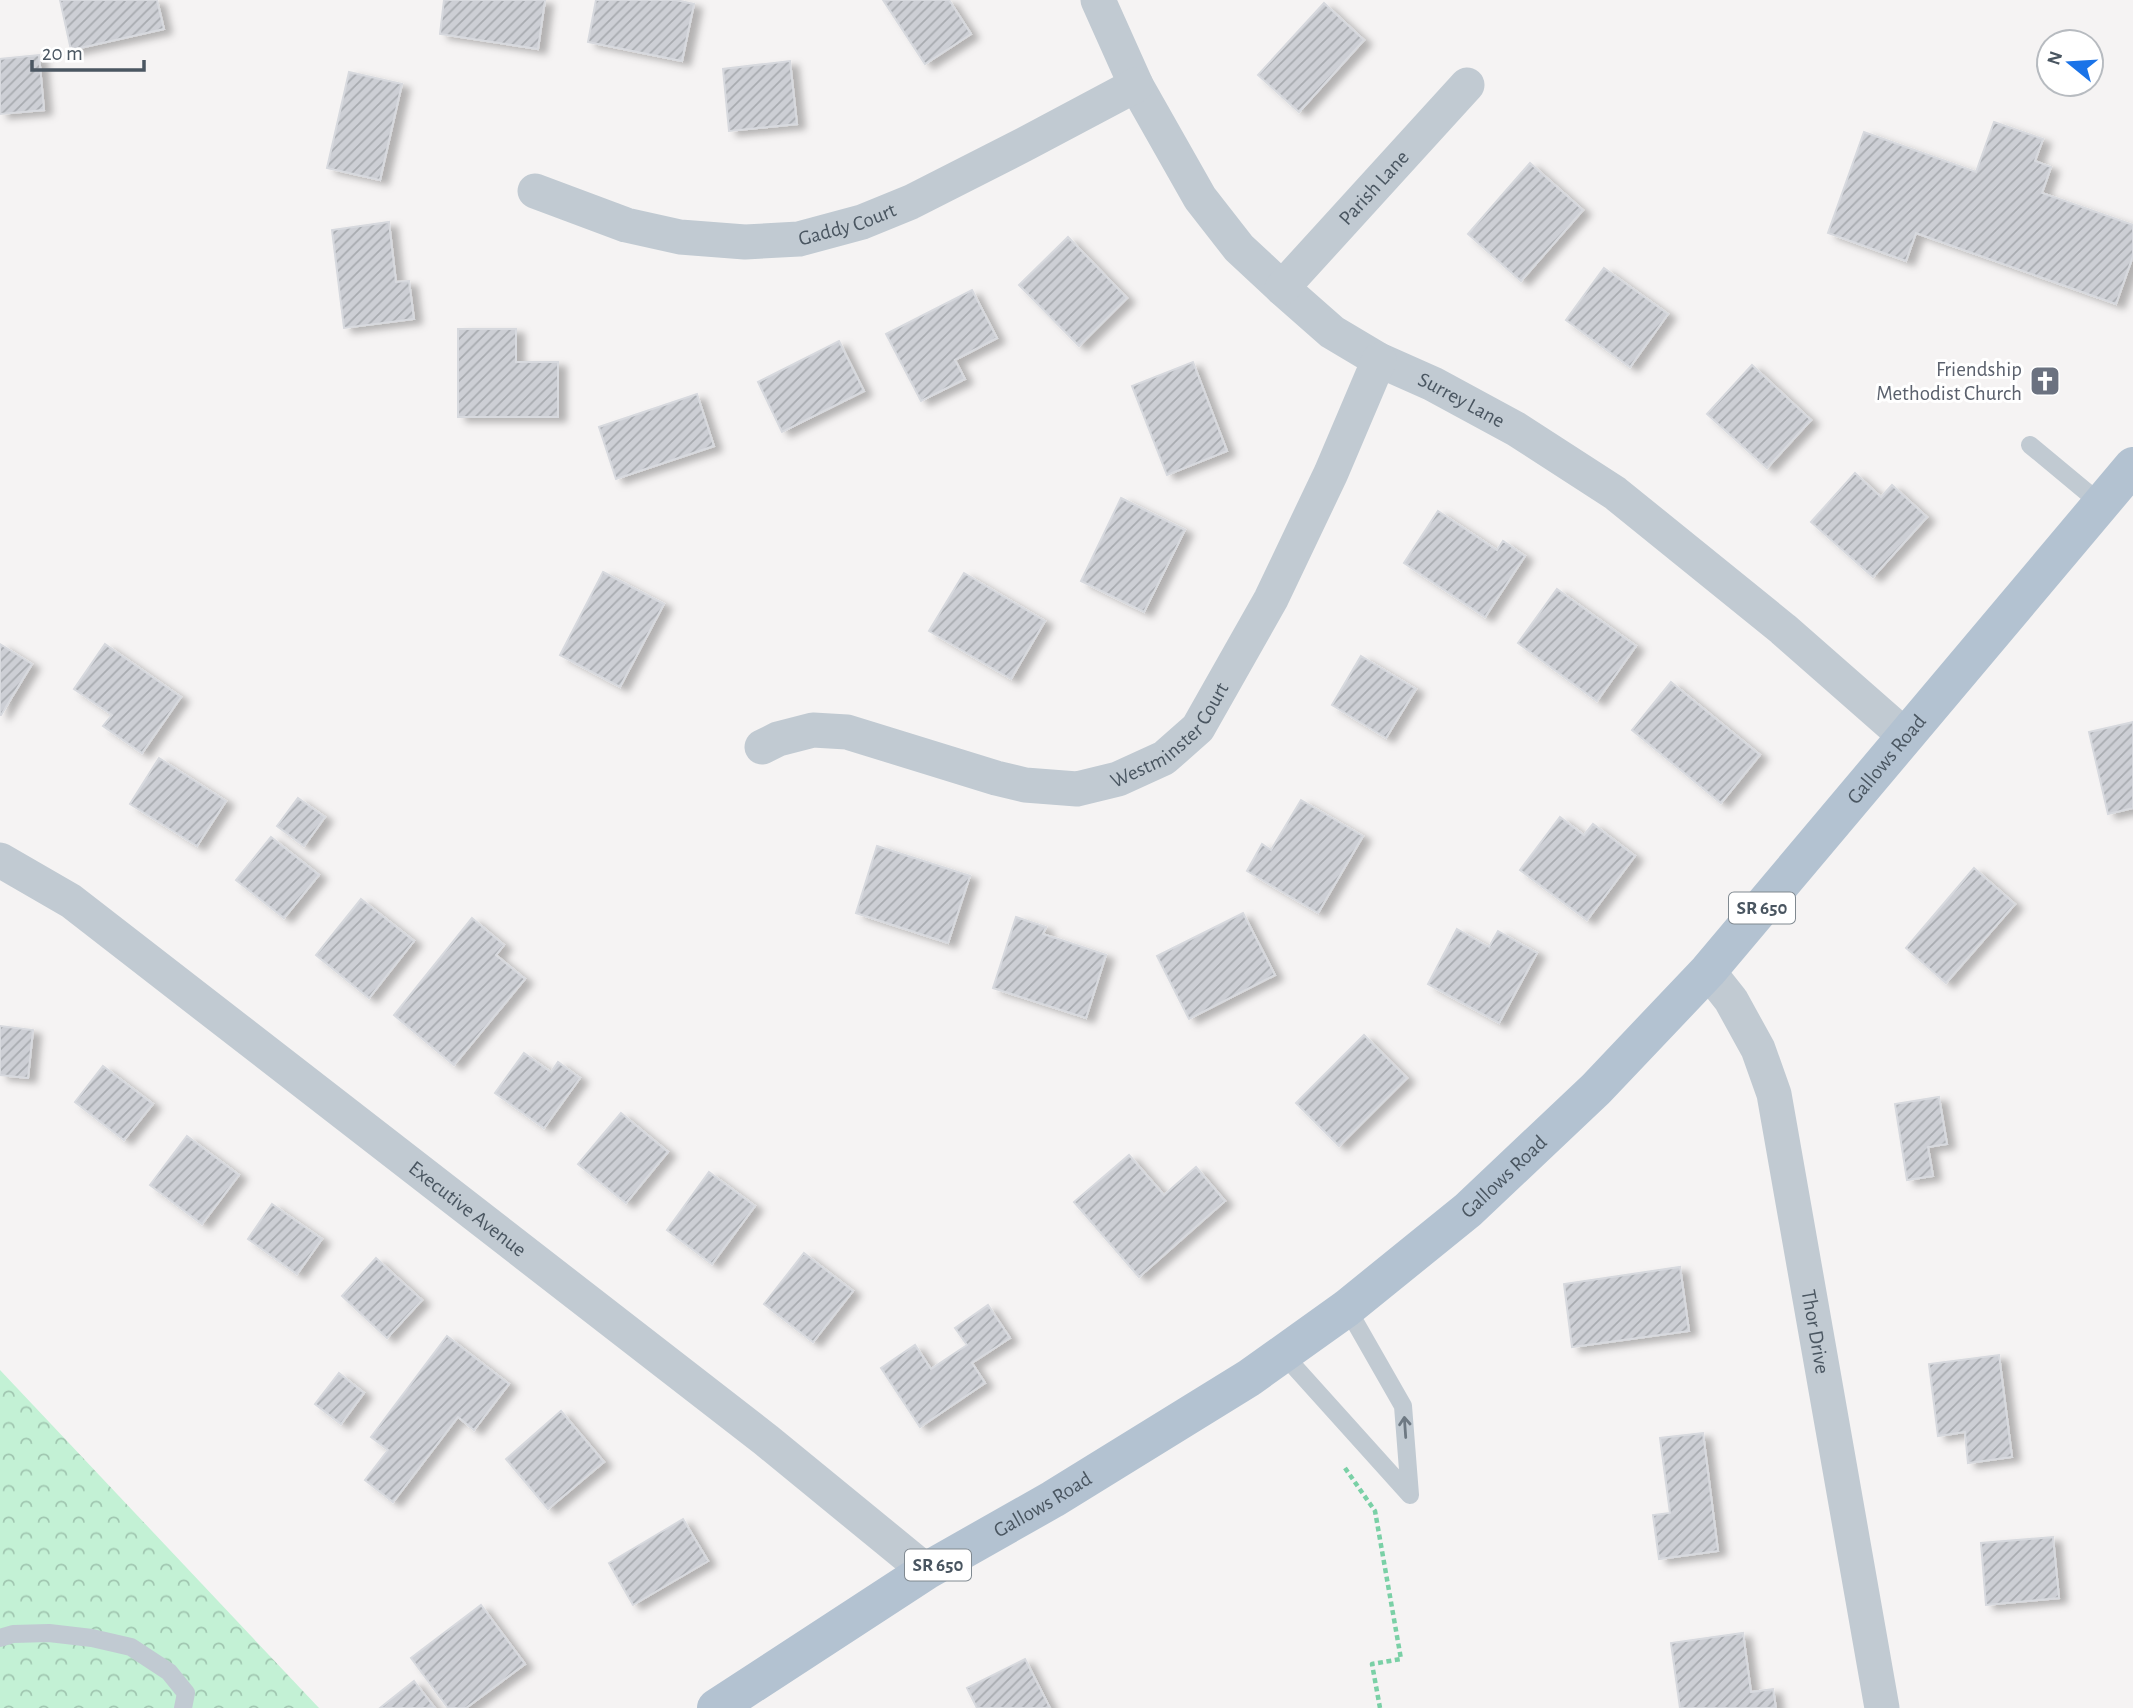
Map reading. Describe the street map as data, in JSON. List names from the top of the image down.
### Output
{
  "streets": {
    "main road": ["Gallows Road", "SR 650"],
    "street": [
      "Parish Lane",
      "Gaddy Court",
      "Surrey Lane",
      "Westminster Court",
      "Executive Avenue",
      "Thor Drive"
    ]
  },
  "crossings": [
    ["Parish Lane", "Surrey Lane"],
    ["Gaddy Court", "Surrey Lane"],
    ["Surrey Lane", "Westminster Court"],
    ["Surrey Lane", "Gallows Road"],
    ["Gallows Road", "Executive Avenue"],
    ["Gallows Road", "Thor Drive"]
  ],
  "places": {
    "church": ["Friendship Methodist Church"]
  },
  "scale_bar": "20 m",
  "north": "left"
}
